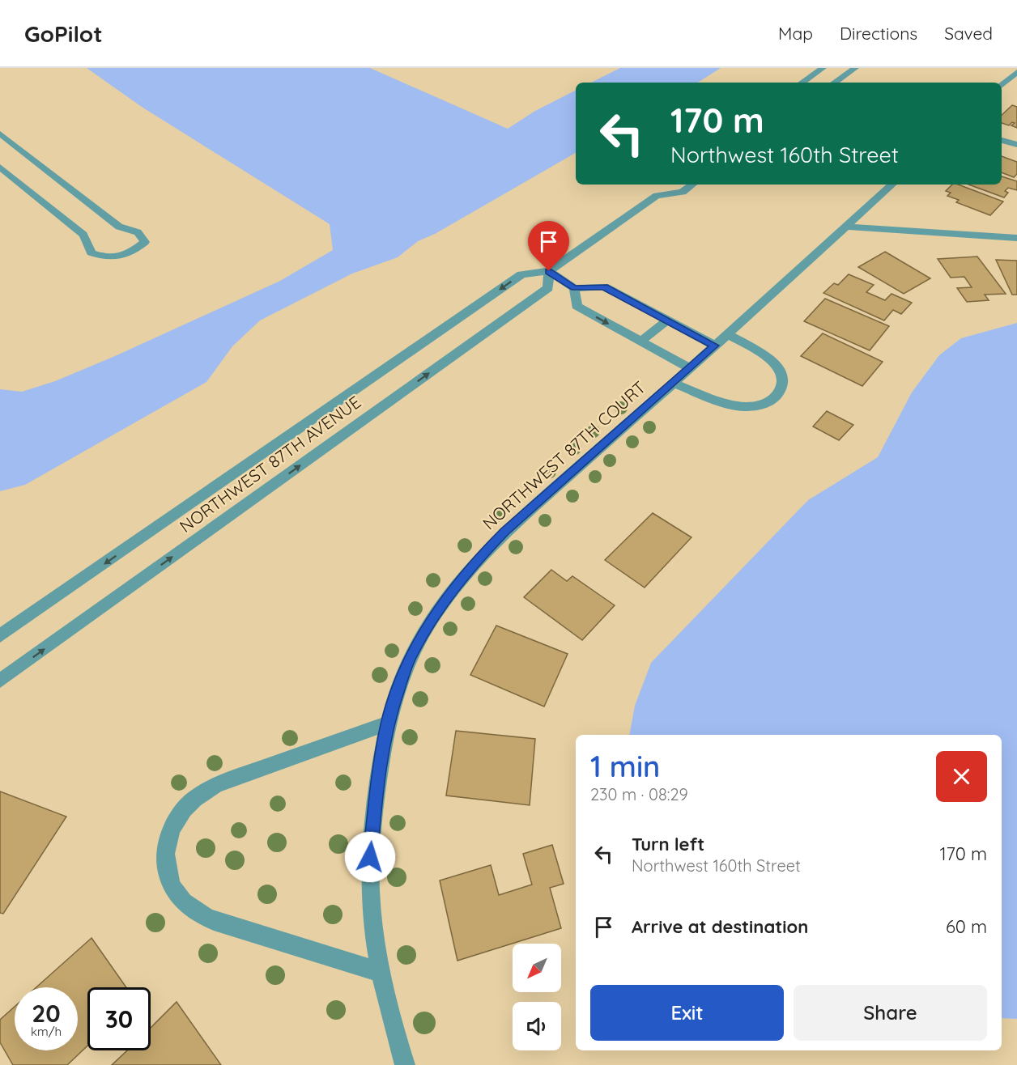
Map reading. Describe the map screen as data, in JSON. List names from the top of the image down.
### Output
{
  "streets": {
    "street": ["NORTHWEST 87TH COURT", "NORTHWEST 87TH AVENUE"]
  },
  "north": "bottom left",
  "page": {
    "header": "GoPilot",
    "nav": ["Map", "Directions", "Saved"],
    "turn": ["170 m", "Northwest 160th Street"],
    "heading": ["1 min", "230 m · 08:29"],
    "list": [
      {
        "name": "Turn left",
        "note": "Northwest 160th Street",
        "value": "170 m"
      },
      {
        "name": "Arrive at destination",
        "value": "60 m"
      }
    ],
    "buttons": ["Exit", "Share"],
    "speed": "20 km/h",
    "limit": "30"
  }
}
